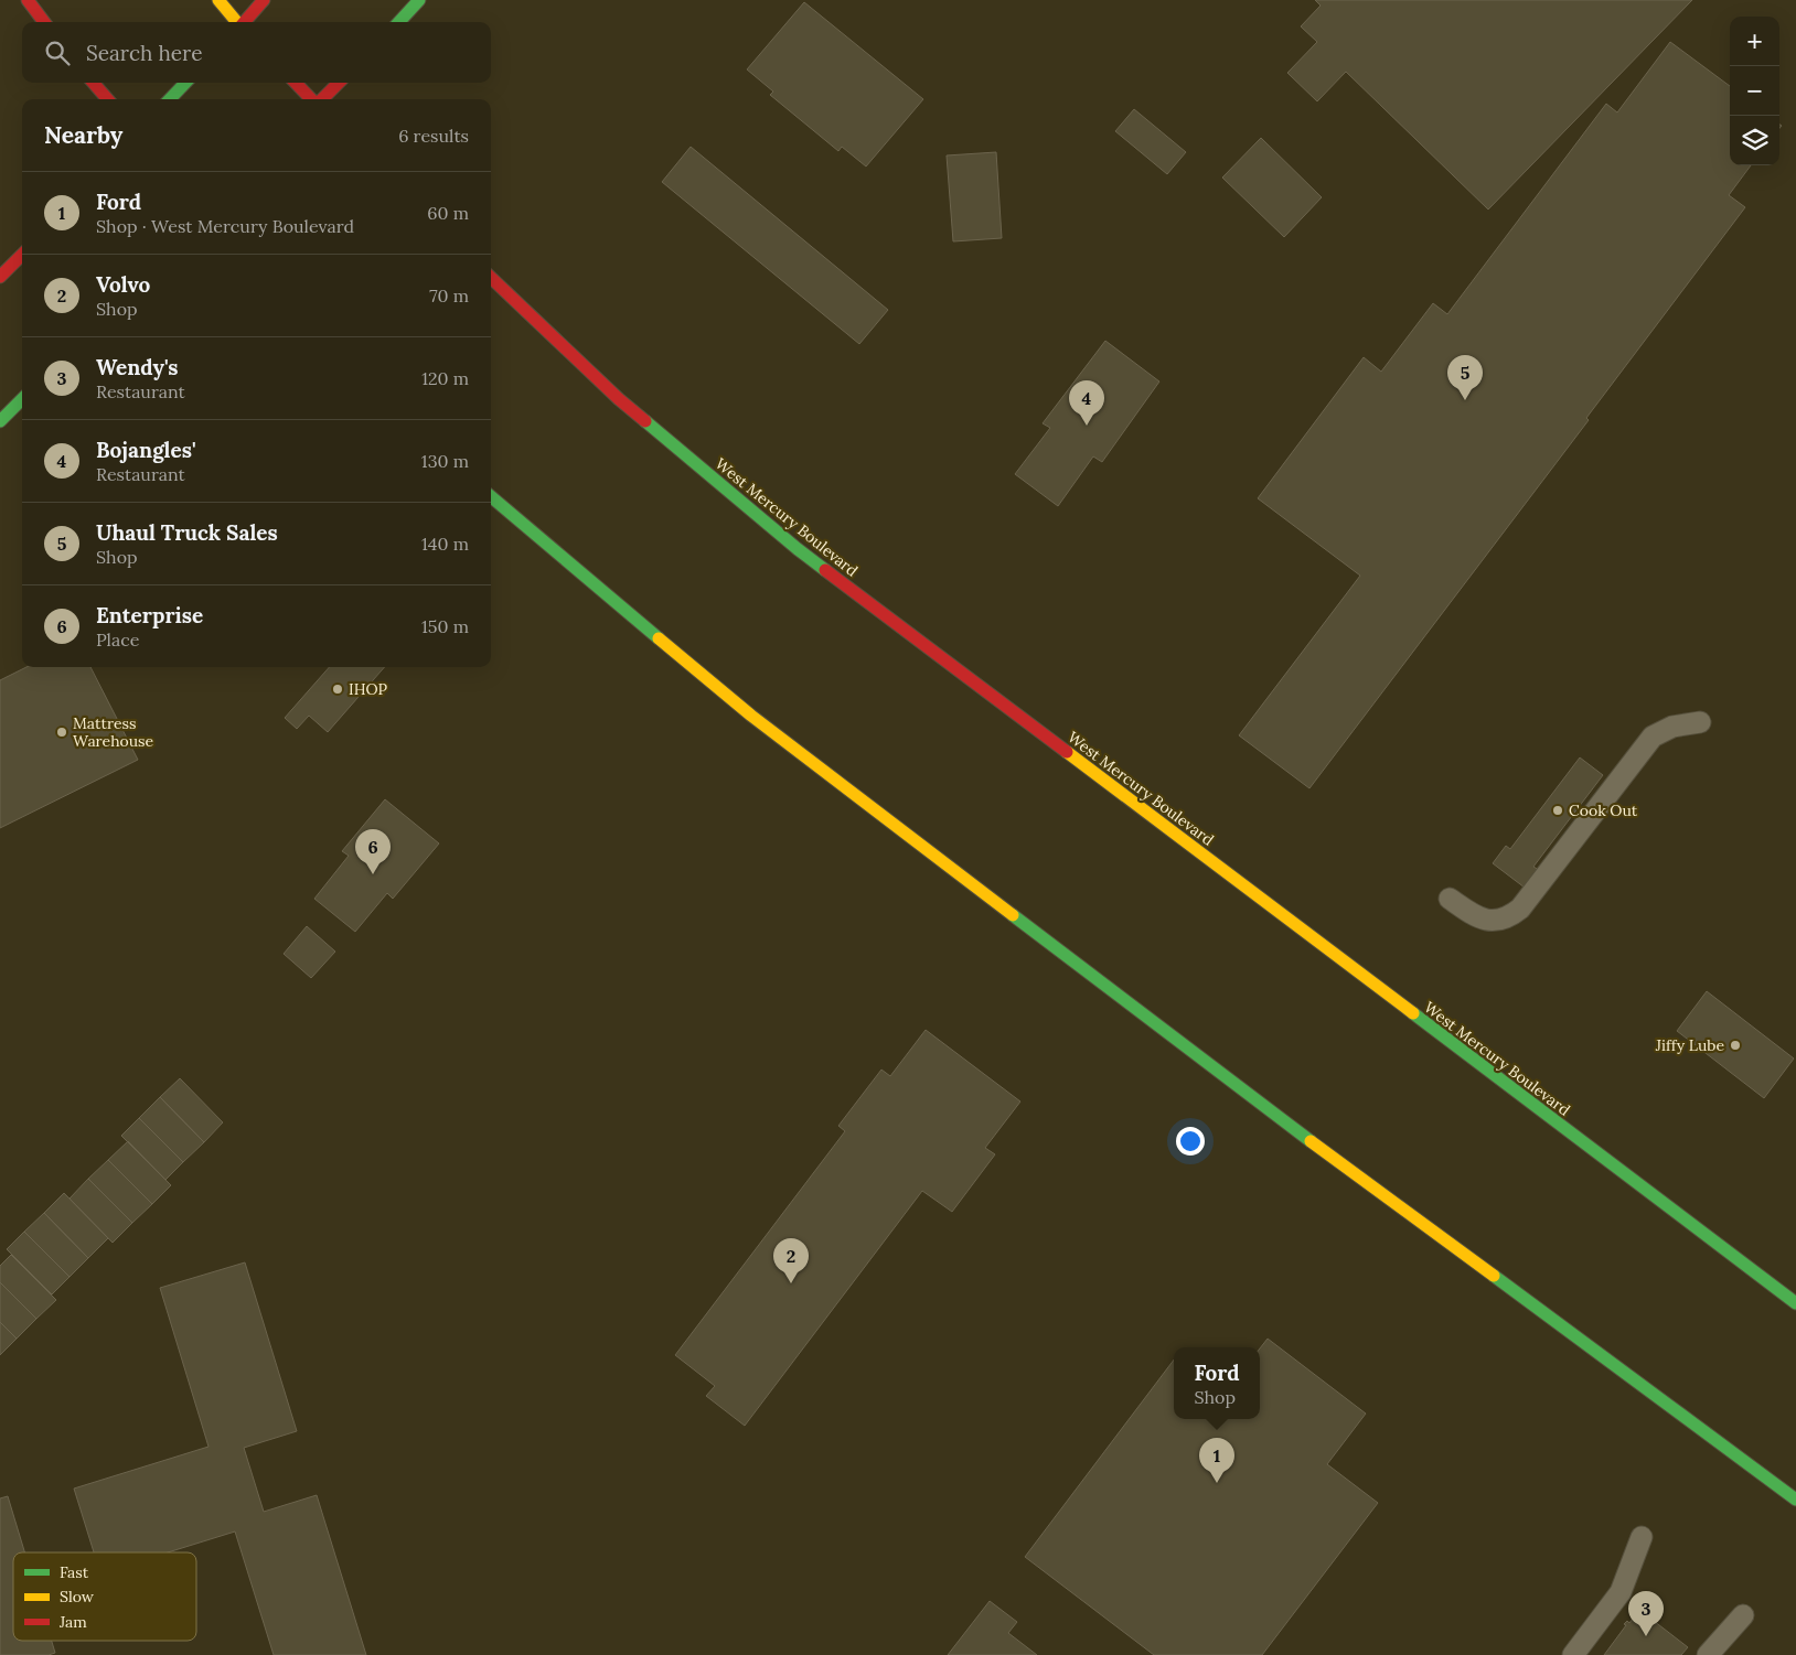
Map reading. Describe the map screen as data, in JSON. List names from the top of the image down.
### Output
{
  "streets": {
    "main road": ["West Mercury Boulevard"]
  },
  "places": [
    "IHOP",
    "Mattress Warehouse",
    "Cook Out",
    "Jiffy Lube"
  ],
  "legend": ["Fast", "Slow", "Jam"],
  "page": {
    "map_buttons": ["+", "−"],
    "search": "Search here",
    "heading": ["Nearby", "6 results"],
    "list": [
      {
        "mark": "1",
        "name": "Ford",
        "note": "Shop · West Mercury Boulevard",
        "value": "60 m"
      },
      {
        "mark": "2",
        "name": "Volvo",
        "note": "Shop",
        "value": "70 m"
      },
      {
        "mark": "3",
        "name": "Wendy's",
        "note": "Restaurant",
        "value": "120 m"
      },
      {
        "mark": "4",
        "name": "Bojangles'",
        "note": "Restaurant",
        "value": "130 m"
      },
      {
        "mark": "5",
        "name": "Uhaul Truck Sales",
        "note": "Shop",
        "value": "140 m"
      },
      {
        "mark": "6",
        "name": "Enterprise",
        "note": "Place",
        "value": "150 m"
      }
    ],
    "pins": [
      "5",
      "4",
      "6",
      "2",
      "1",
      "3"
    ],
    "popup": ["Ford", "Shop"]
  }
}
